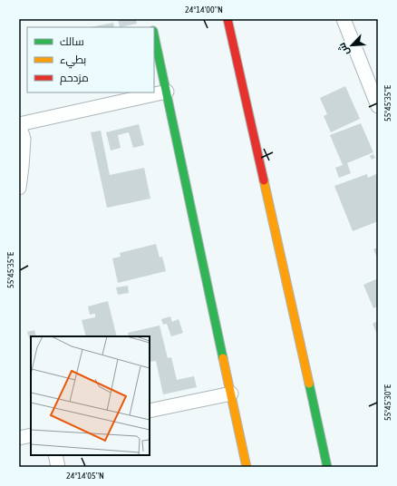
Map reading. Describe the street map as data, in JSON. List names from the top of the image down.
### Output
{
  "legend": ["سالك", "بطيء", "مزدحم"],
  "north": "bottom left",
  "coordinates": [
    "24°14'00\"N",
    "55°45'35\"E",
    "55°45'30\"E",
    "24°14'05\"N"
  ]
}
